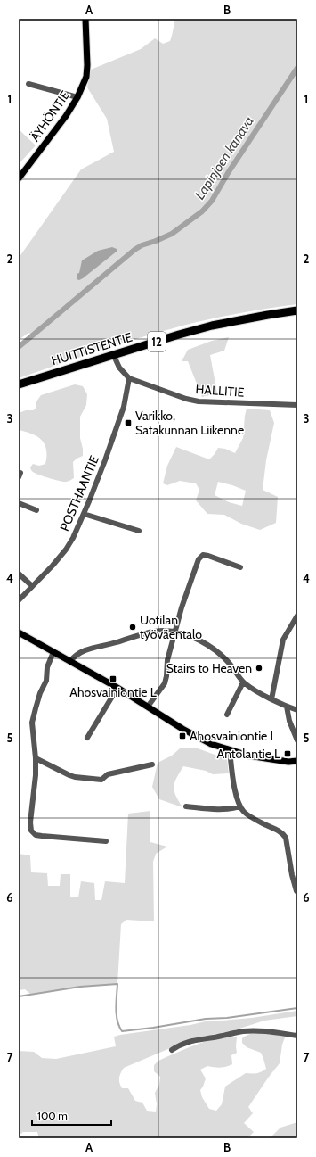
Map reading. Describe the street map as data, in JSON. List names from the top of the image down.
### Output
{
  "streets": {
    "highway": ["12", "HUITTISTENTIE"],
    "main road": ["ÄYHÖNTIE"],
    "street": ["HALLITIE", "POSTHAANTIE"]
  },
  "crossings": [
    ["HALLITIE", "POSTHAANTIE"]
  ],
  "water": ["Lapinjoen kanava"],
  "places": {
    "transit": [
      "Varikko, Satakunnan Liikenne",
      "Ahosvainiontie L",
      "Ahosvainiontie I",
      "Antolantie L"
    ],
    "other": ["Uotilan työväentalo", "Stairs to Heaven"]
  },
  "scale_bar": "100 m",
  "grid": {
    "columns": ["A", "B"],
    "rows": [
      "1",
      "2",
      "3",
      "4",
      "5",
      "6",
      "7"
    ]
  }
}
